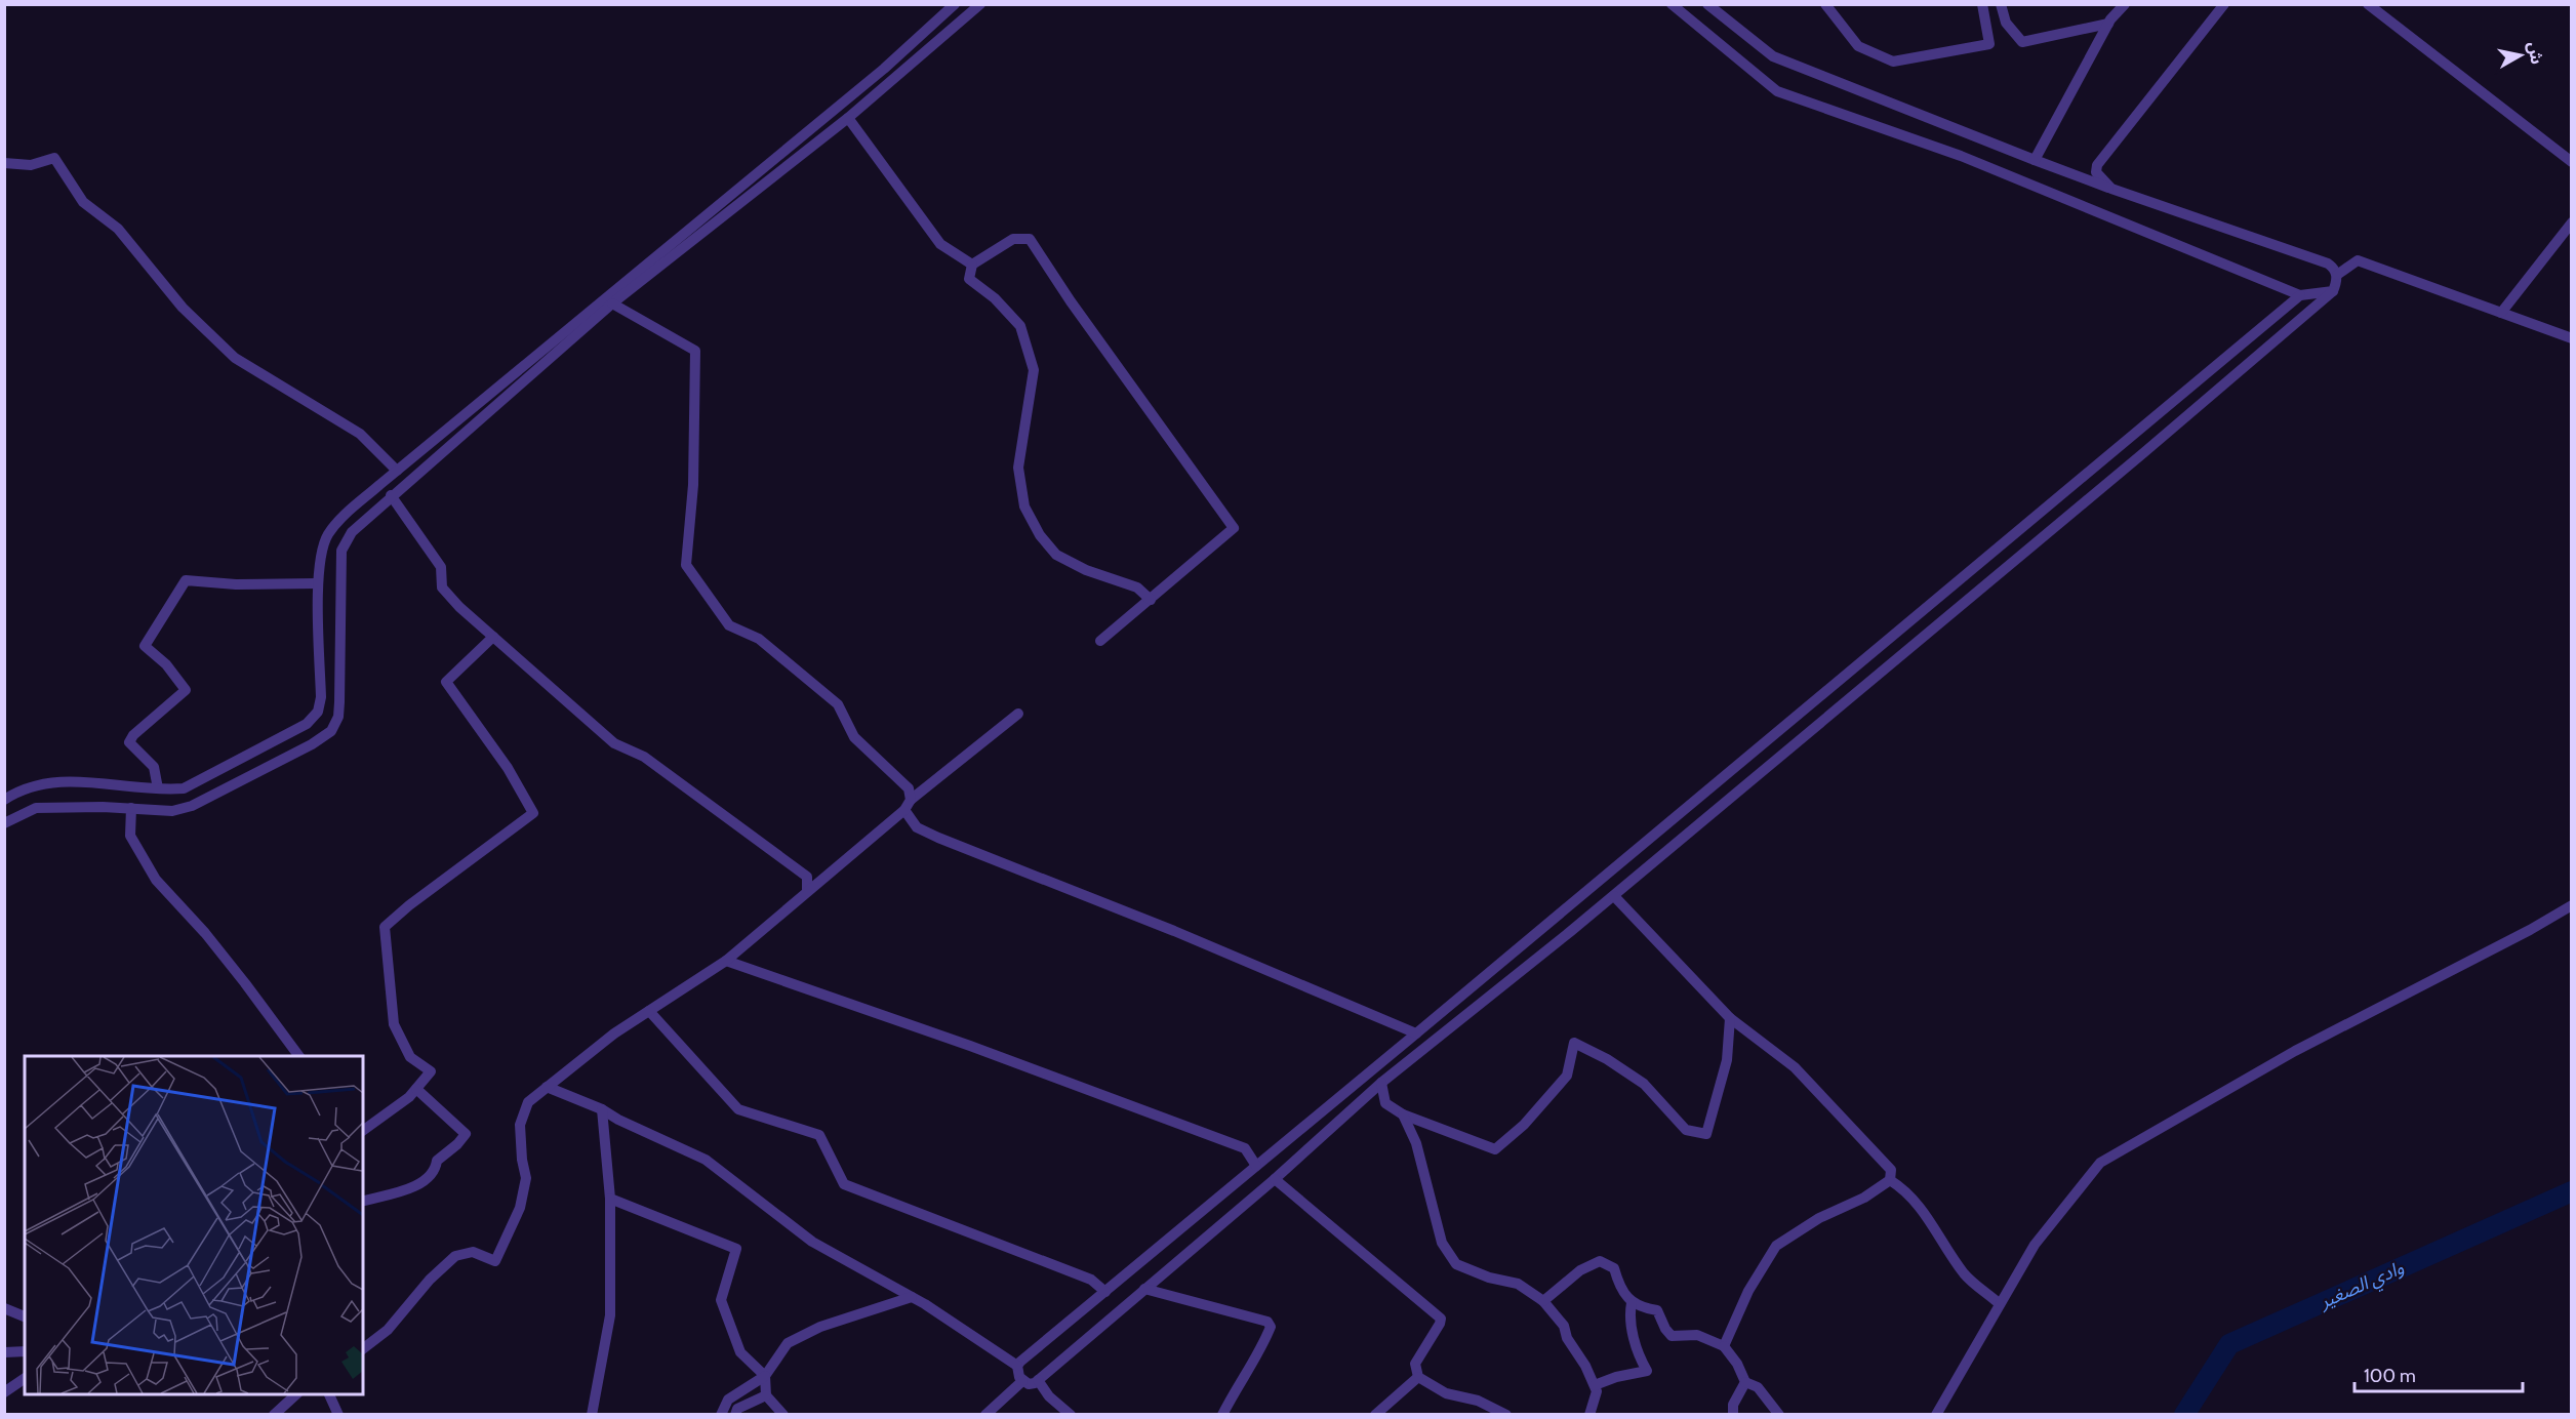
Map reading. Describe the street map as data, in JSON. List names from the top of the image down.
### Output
{
  "water": ["وادي الصغير"],
  "scale_bar": "100 m",
  "north": "right"
}
